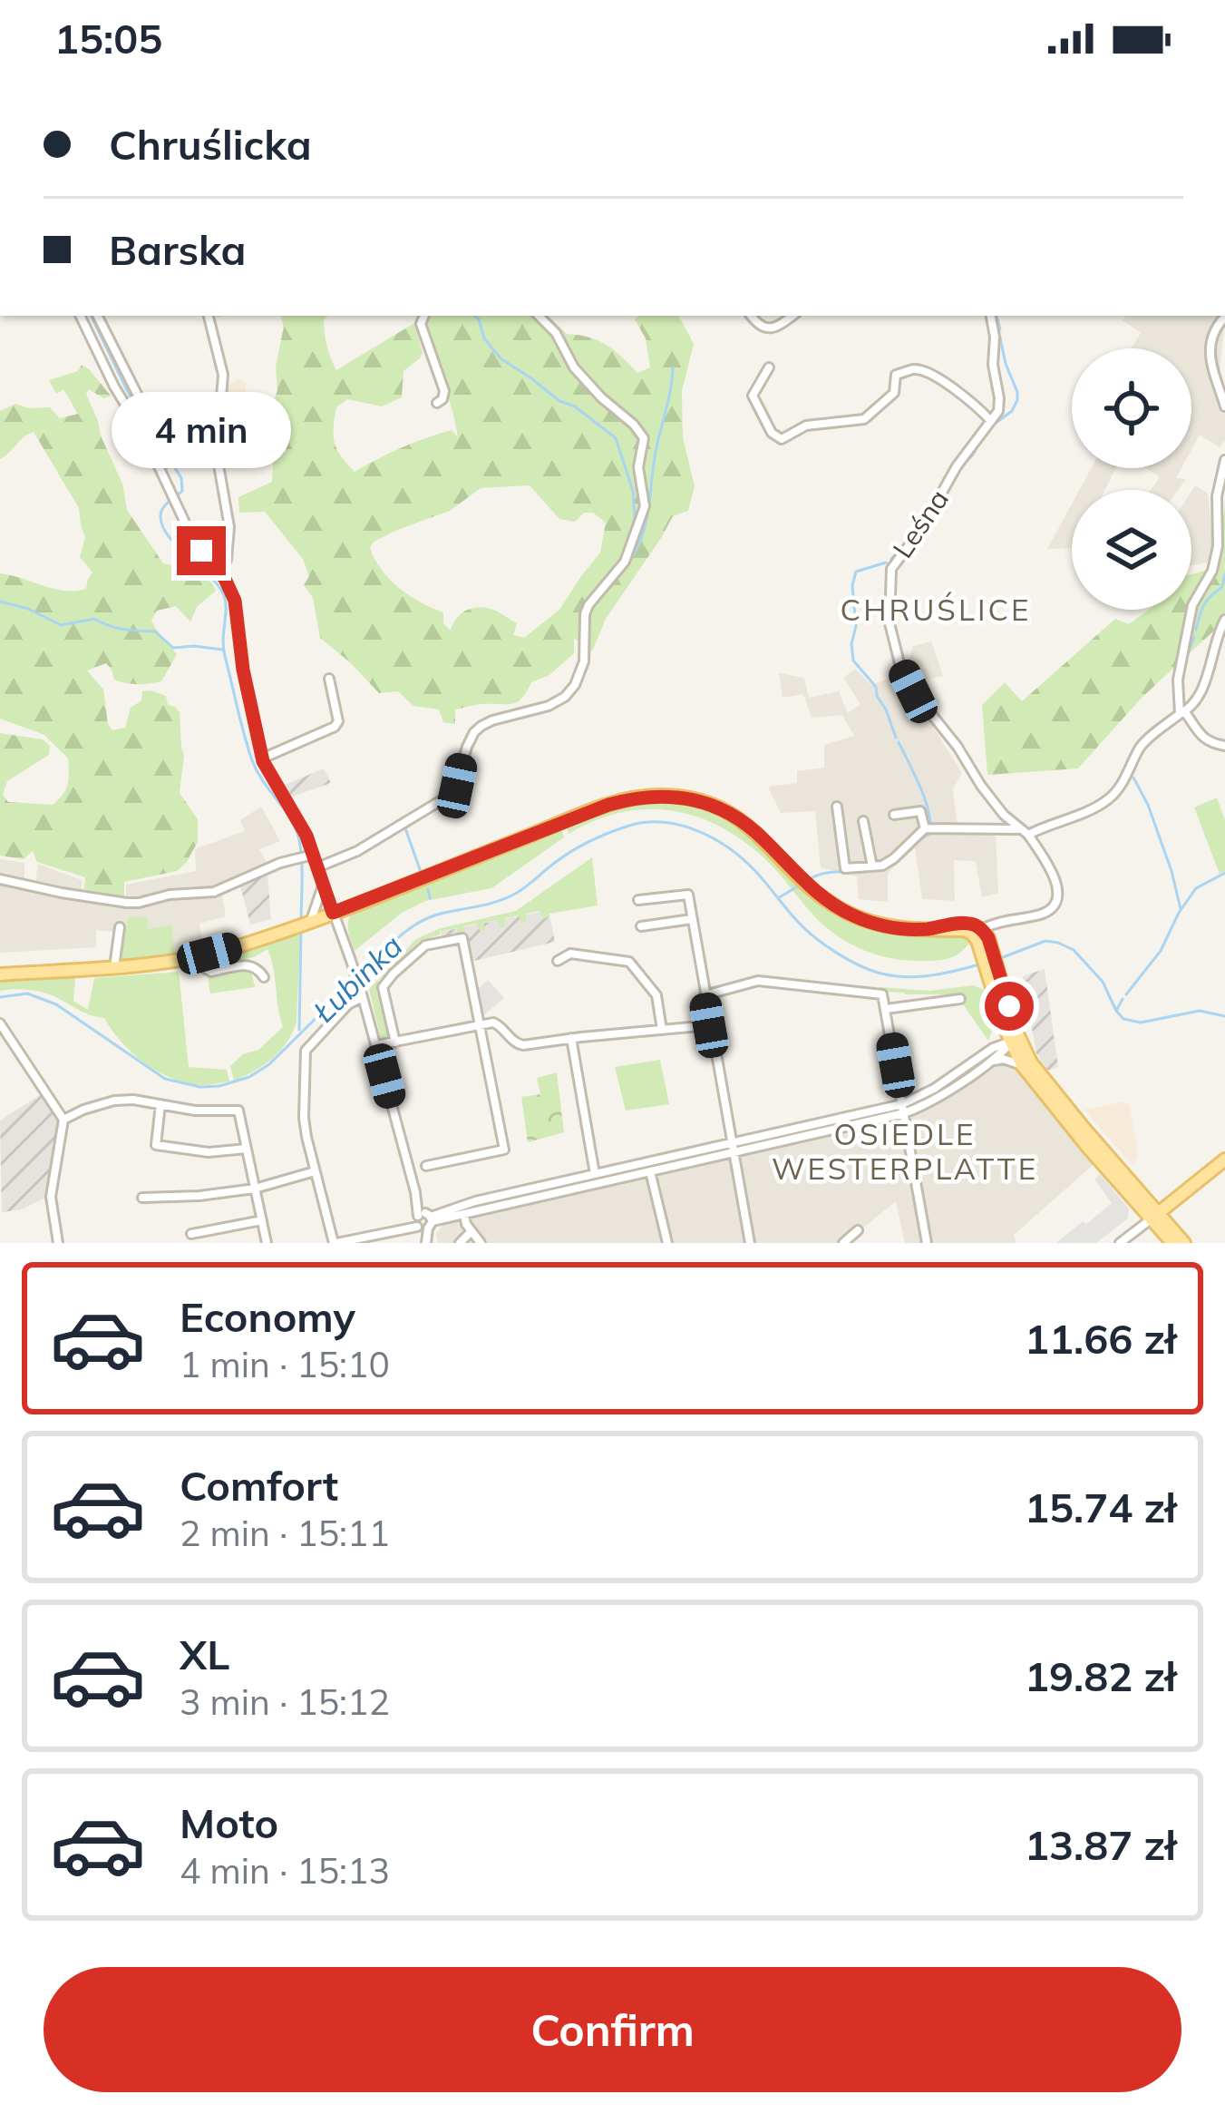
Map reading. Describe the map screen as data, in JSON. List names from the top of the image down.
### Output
{
  "streets": {
    "street": ["Leśna"]
  },
  "districts": ["CHRUŚLICE", "OSIEDLE WESTERPLATTE"],
  "water": ["Łubinka"],
  "page": {
    "status": "15:05",
    "banner": ["Chruślicka", "Barska"],
    "bubble": "4 min",
    "list": [
      {
        "name": "Economy",
        "note": "1 min · 15:10",
        "value": "11.66 zł"
      },
      {
        "name": "Comfort",
        "note": "2 min · 15:11",
        "value": "15.74 zł"
      },
      {
        "name": "XL",
        "note": "3 min · 15:12",
        "value": "19.82 zł"
      },
      {
        "name": "Moto",
        "note": "4 min · 15:13",
        "value": "13.87 zł"
      }
    ],
    "buttons": "Confirm"
  }
}
